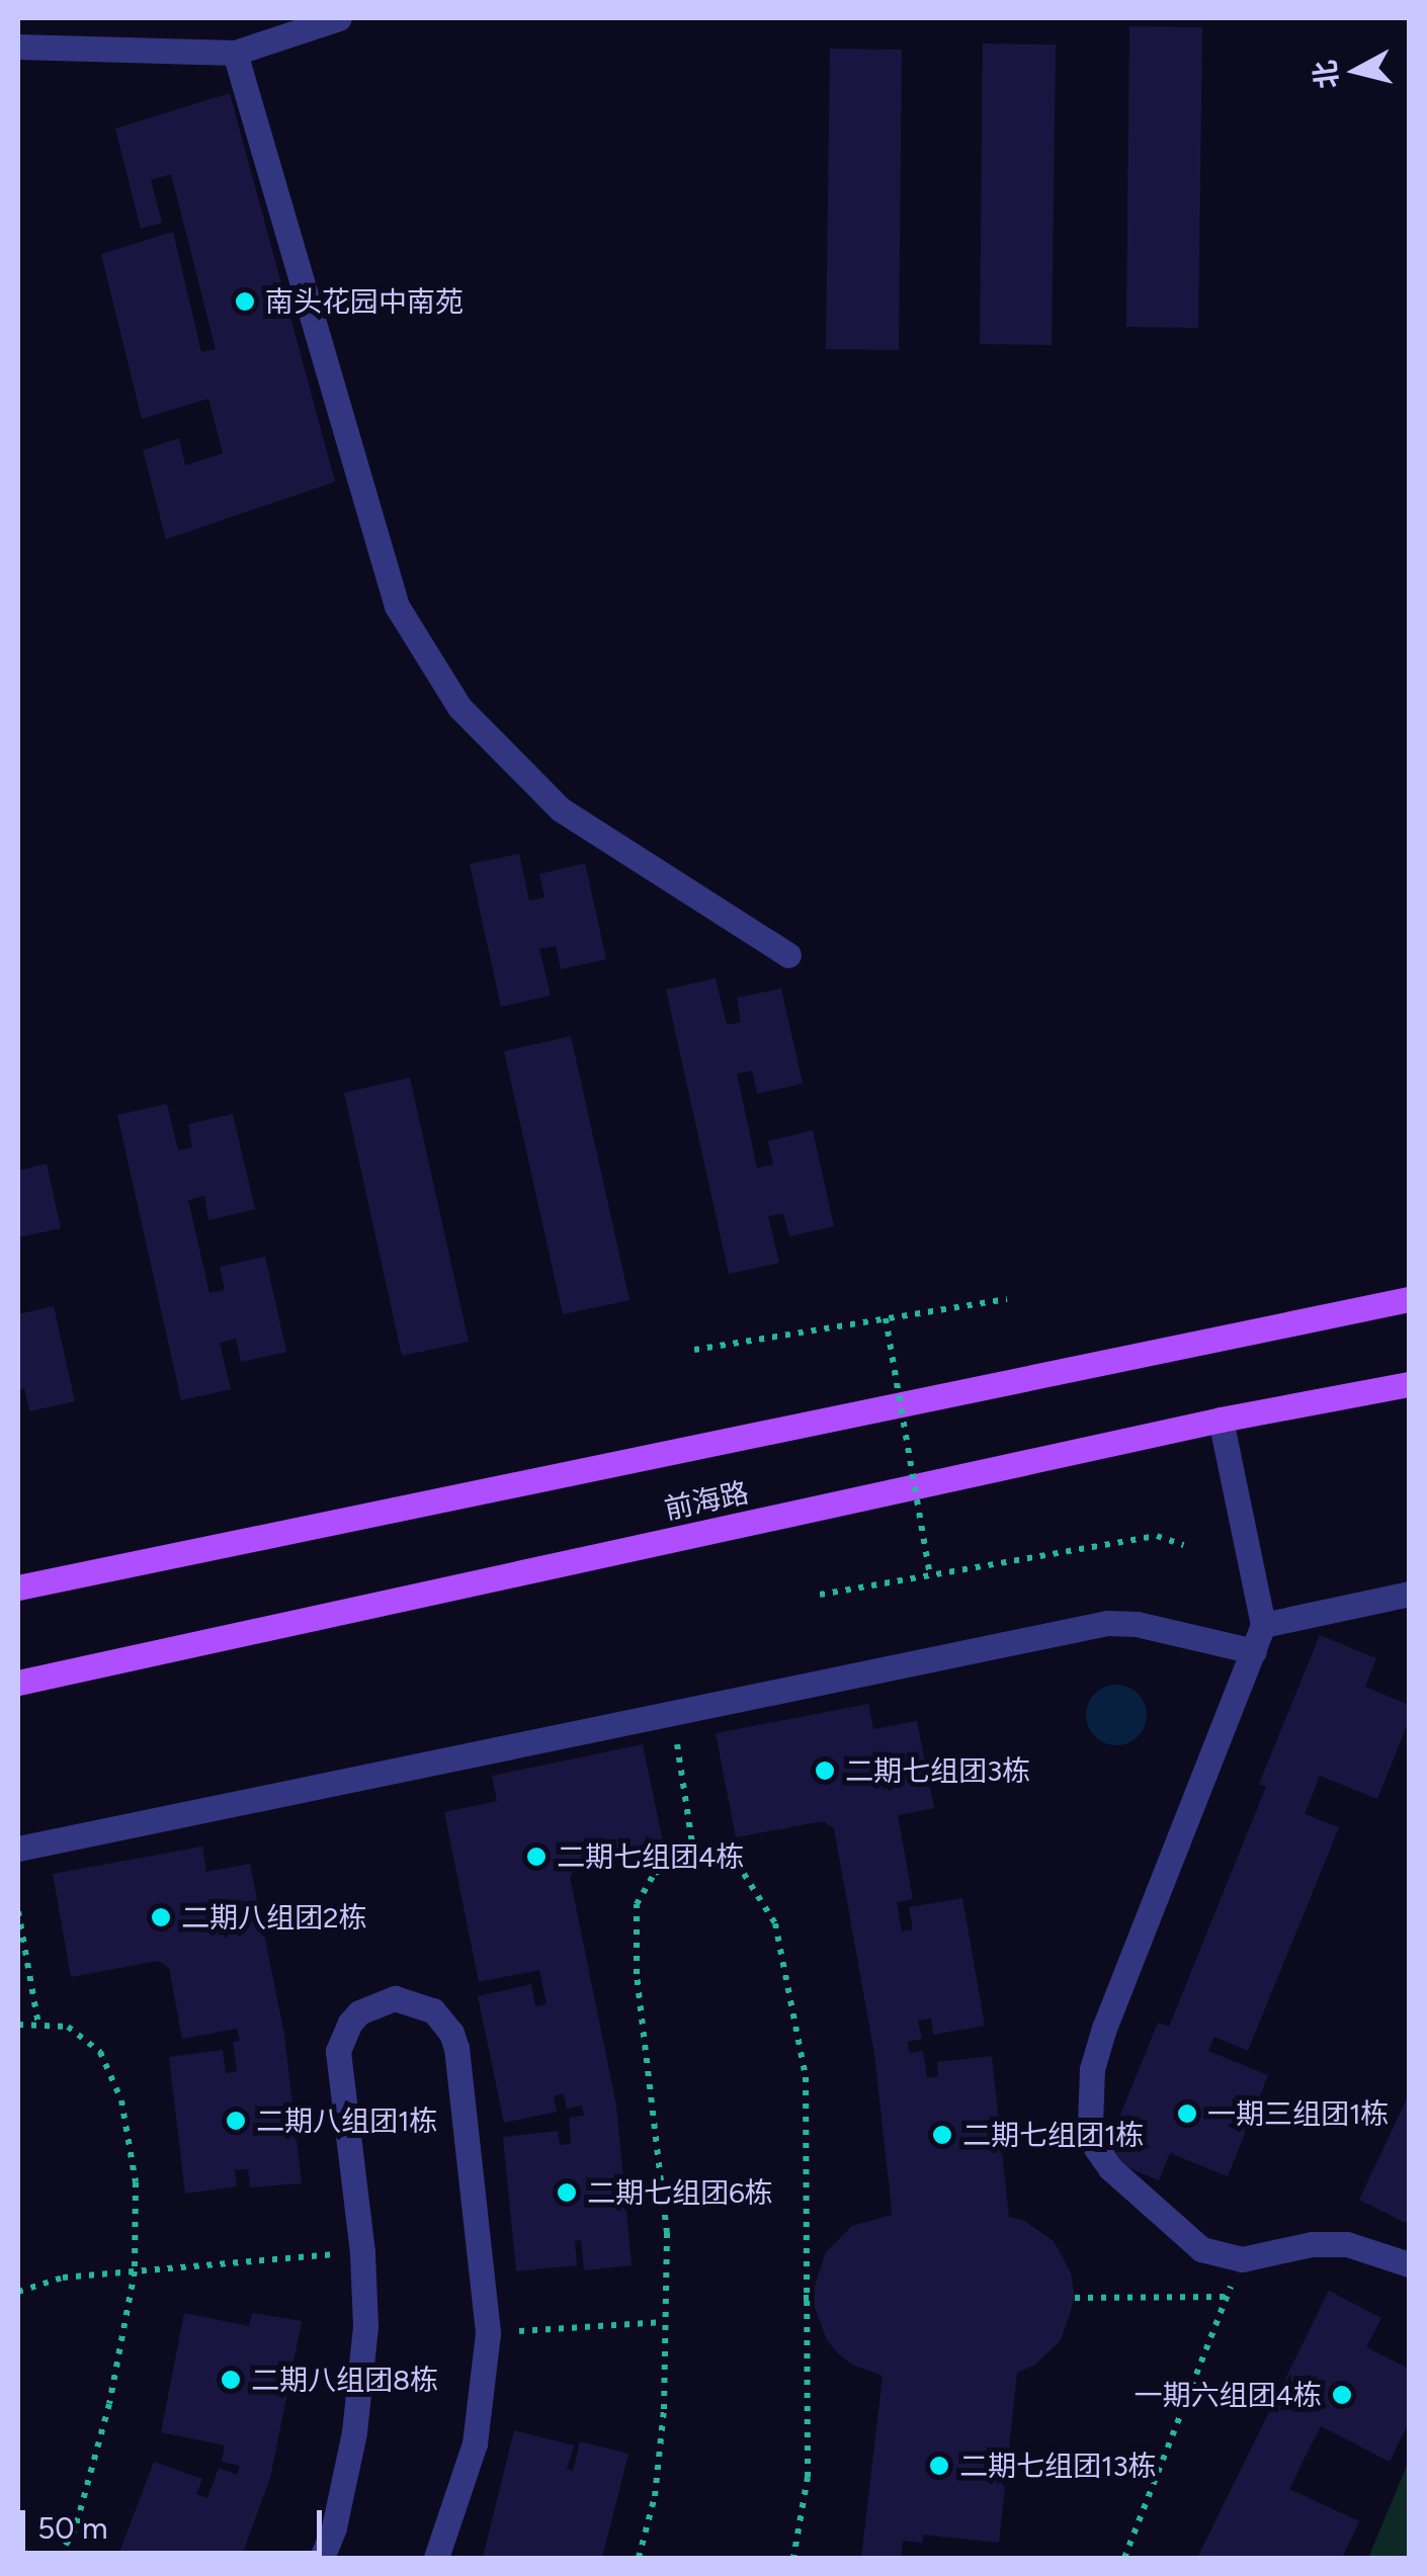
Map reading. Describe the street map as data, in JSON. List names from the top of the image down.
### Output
{
  "streets": {
    "main road": ["前海路"]
  },
  "places": [
    "南头花园中南苑",
    "二期七组团3栋",
    "二期七组团4栋",
    "二期八组团2栋",
    "一期三组团1栋",
    "二期八组团1栋",
    "二期七组团1栋",
    "二期七组团6栋",
    "二期八组团8栋",
    "一期六组团4栋",
    "二期七组团13栋"
  ],
  "scale_bar": "50 m",
  "north": "left"
}
